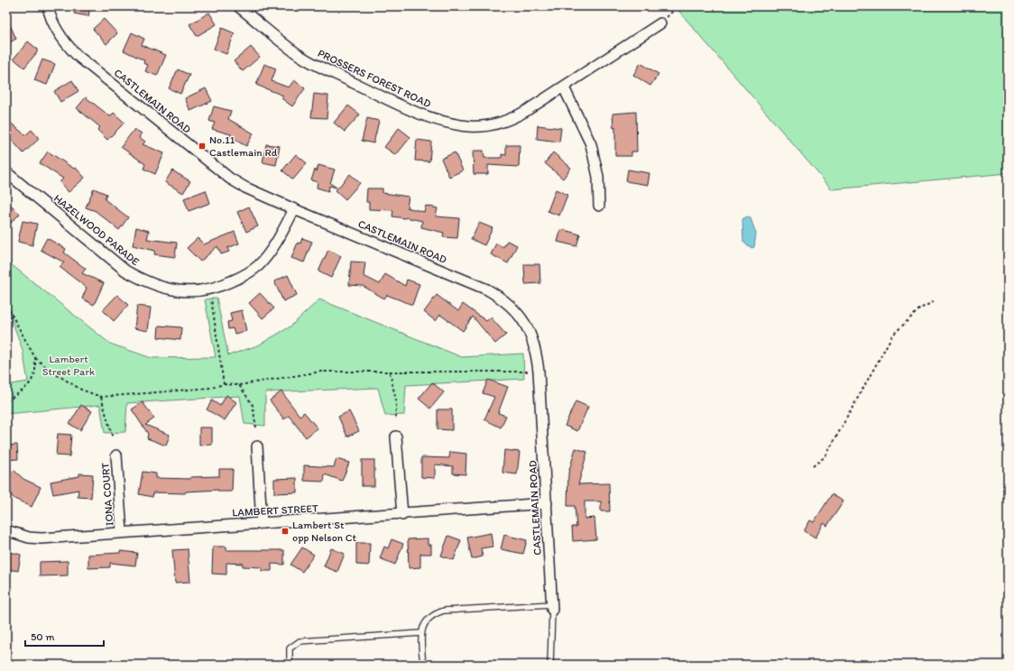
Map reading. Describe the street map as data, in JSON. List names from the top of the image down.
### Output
{
  "streets": {
    "street": [
      "PROSSERS FOREST ROAD",
      "CASTLEMAIN ROAD",
      "HAZELWOOD PARADE",
      "IONA COURT",
      "LAMBERT STREET"
    ]
  },
  "crossings": [
    ["CASTLEMAIN ROAD", "HAZELWOOD PARADE"],
    ["CASTLEMAIN ROAD", "LAMBERT STREET"],
    ["IONA COURT", "LAMBERT STREET"]
  ],
  "parks": ["Lambert Street Park"],
  "places": {
    "transit": ["No.11 Castlemain Rd", "Lambert St opp Nelson Ct"]
  },
  "scale_bar": "50 m"
}
